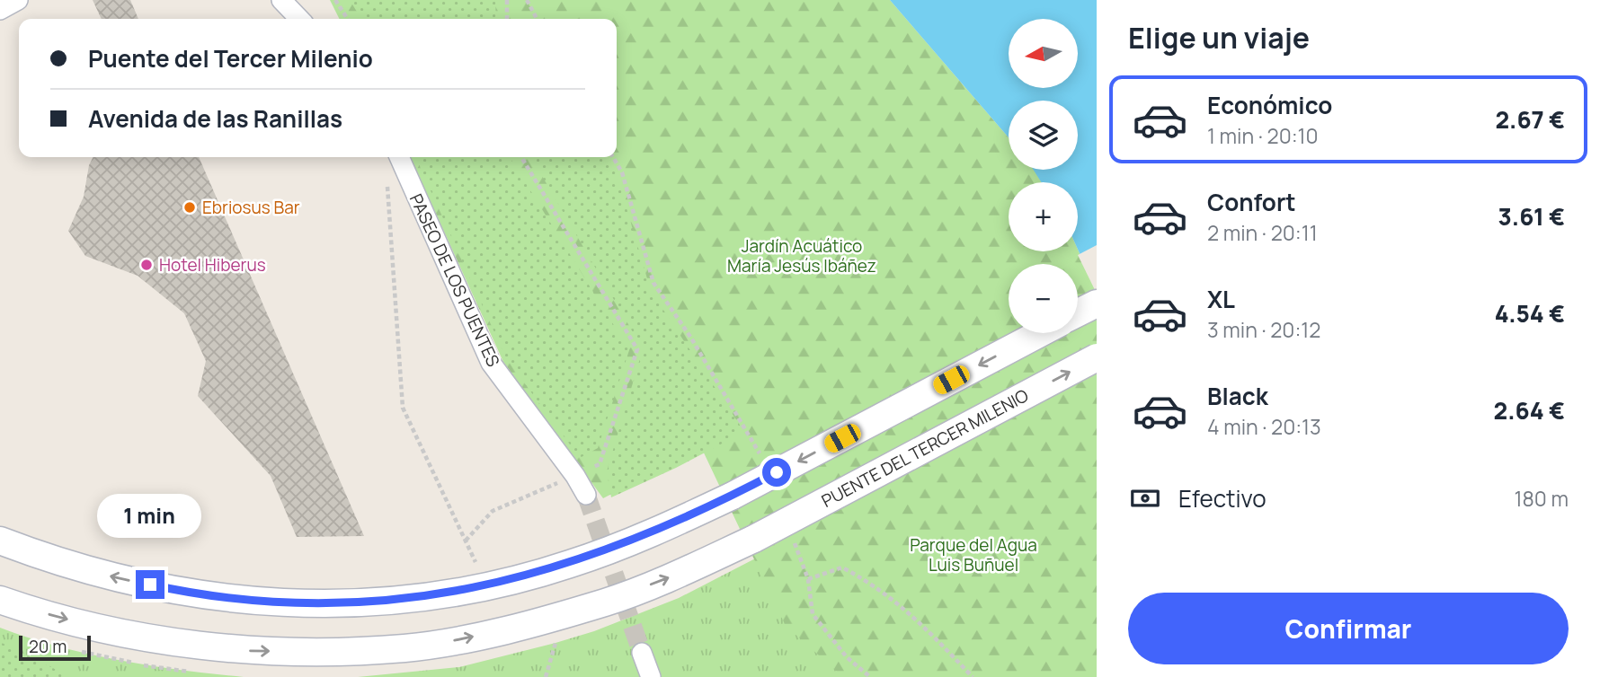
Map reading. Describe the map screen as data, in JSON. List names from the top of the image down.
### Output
{
  "streets": {
    "main road": ["PUENTE DEL TERCER MILENIO"],
    "street": ["PASEO DE LOS PUENTES"]
  },
  "parks": ["Jardín Acuático María Jesús Ibáñez", "Parque del Agua Luis Buñuel"],
  "places": ["Ebriosus Bar", "Hotel Hiberus"],
  "scale_bar": "20 m",
  "north": "left",
  "page": {
    "heading": "Elige un viaje",
    "map_buttons": ["+", "−"],
    "banner": ["Puente del Tercer Milenio", "Avenida de las Ranillas"],
    "list": [
      {
        "name": "Económico",
        "note": "1 min · 20:10",
        "value": "2.67 €"
      },
      {
        "name": "Confort",
        "note": "2 min · 20:11",
        "value": "3.61 €"
      },
      {
        "name": "XL",
        "note": "3 min · 20:12",
        "value": "4.54 €"
      },
      {
        "name": "Black",
        "note": "4 min · 20:13",
        "value": "2.64 €"
      }
    ],
    "pay": ["Efectivo", "180 m"],
    "bubble": "1 min",
    "buttons": "Confirmar",
    "scale": "20 m"
  }
}
